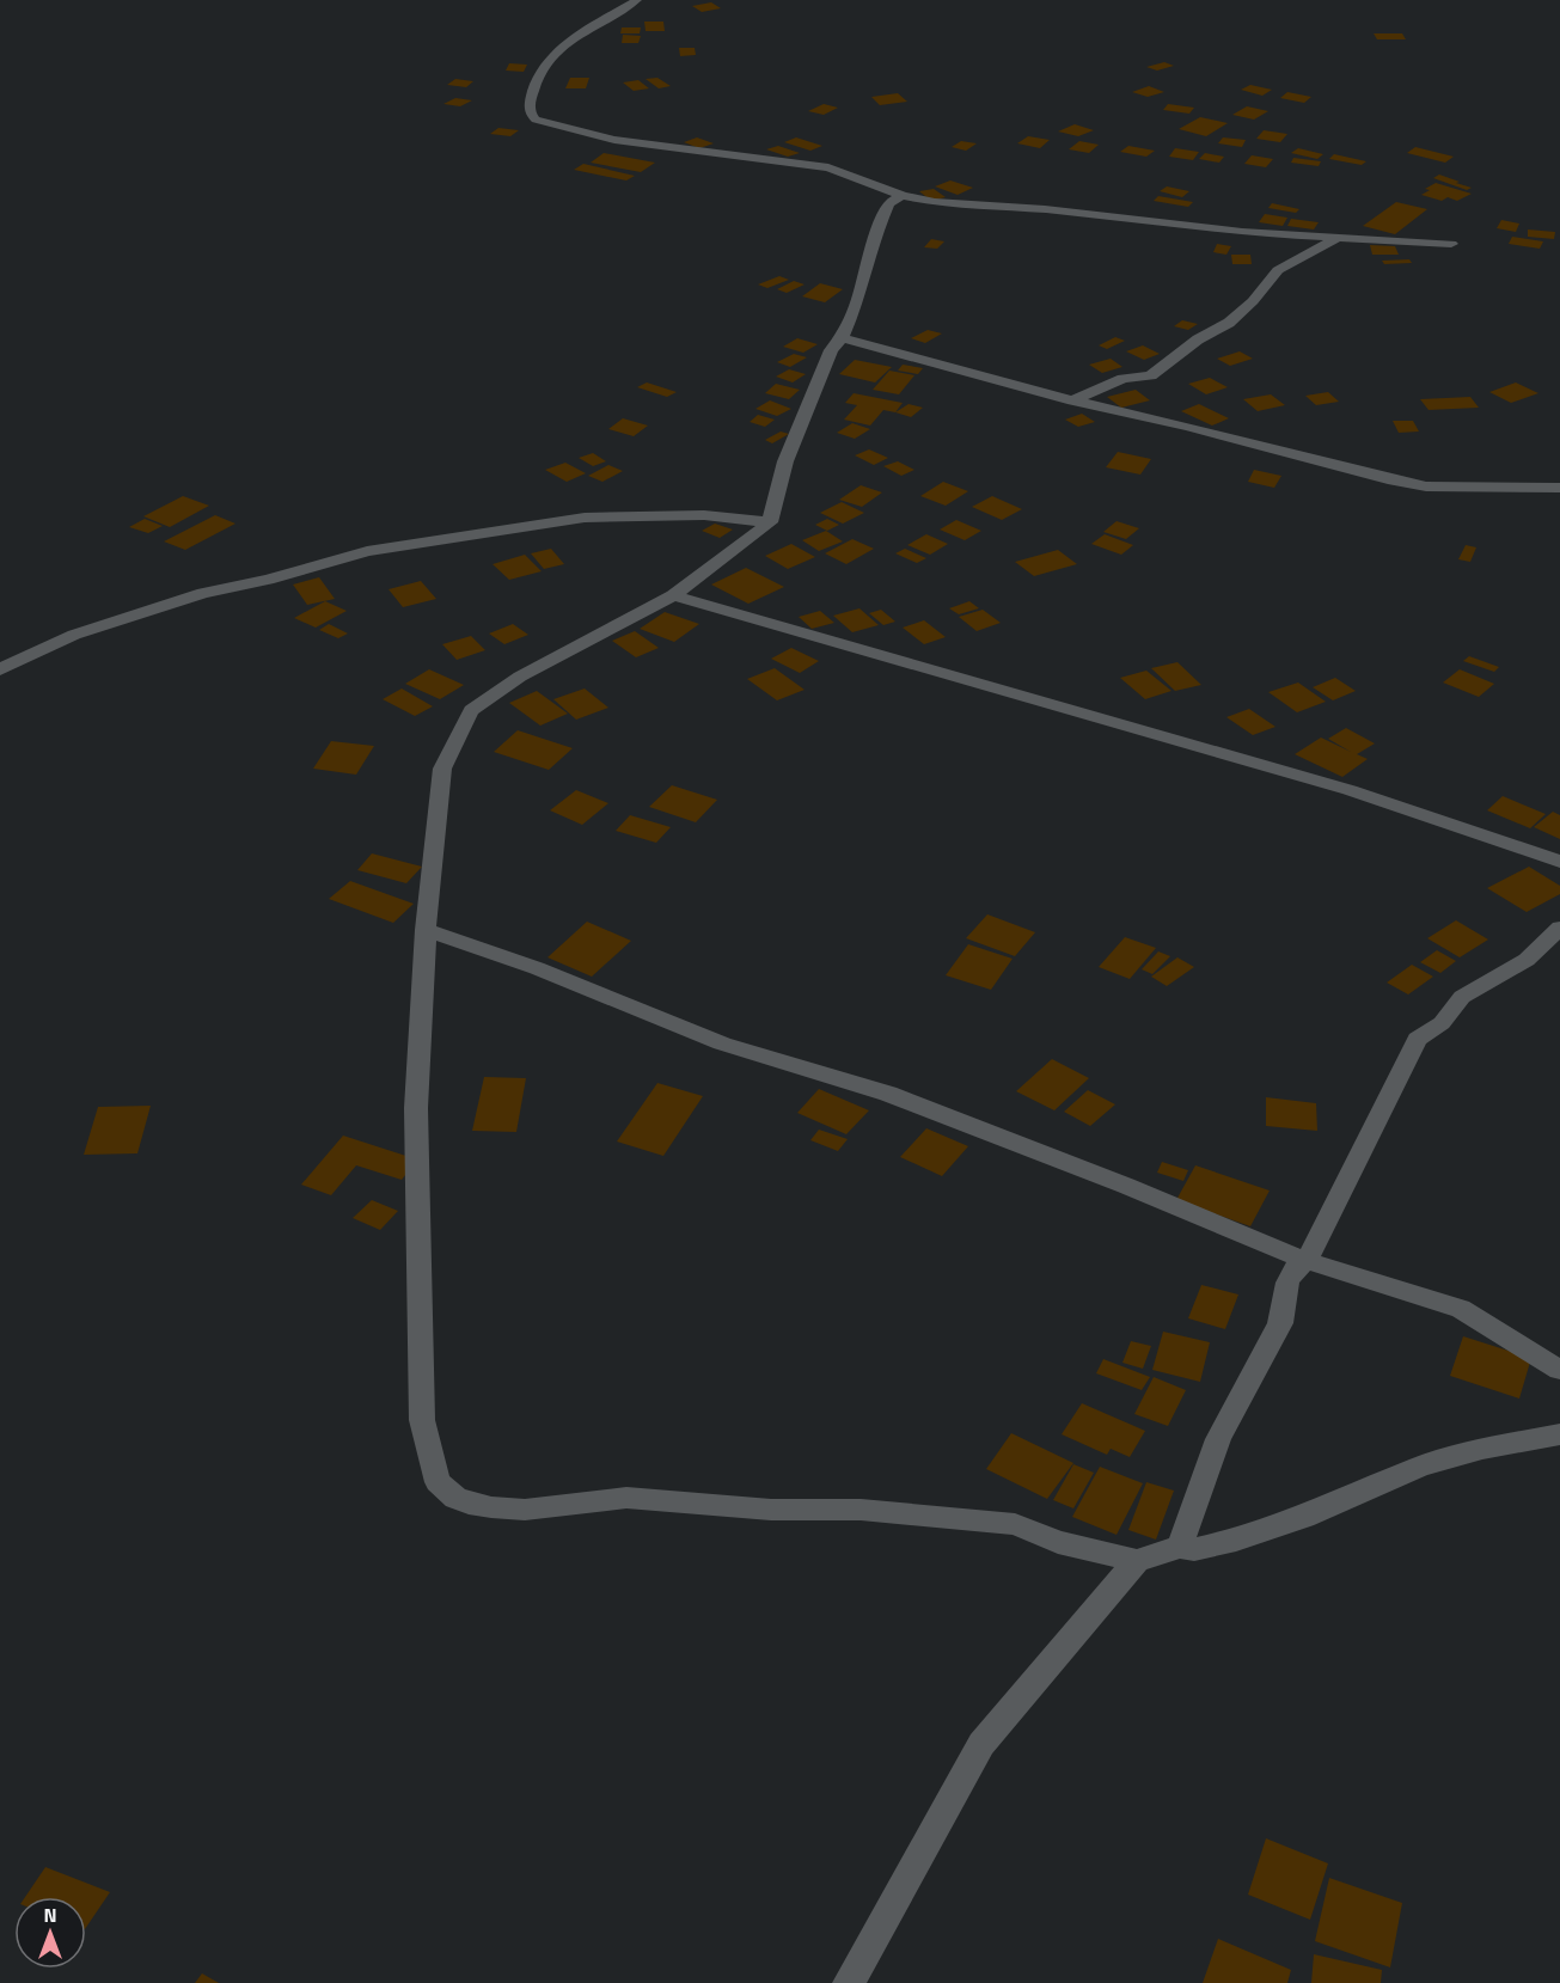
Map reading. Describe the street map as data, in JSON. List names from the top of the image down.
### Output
{
  "north": "top"
}
